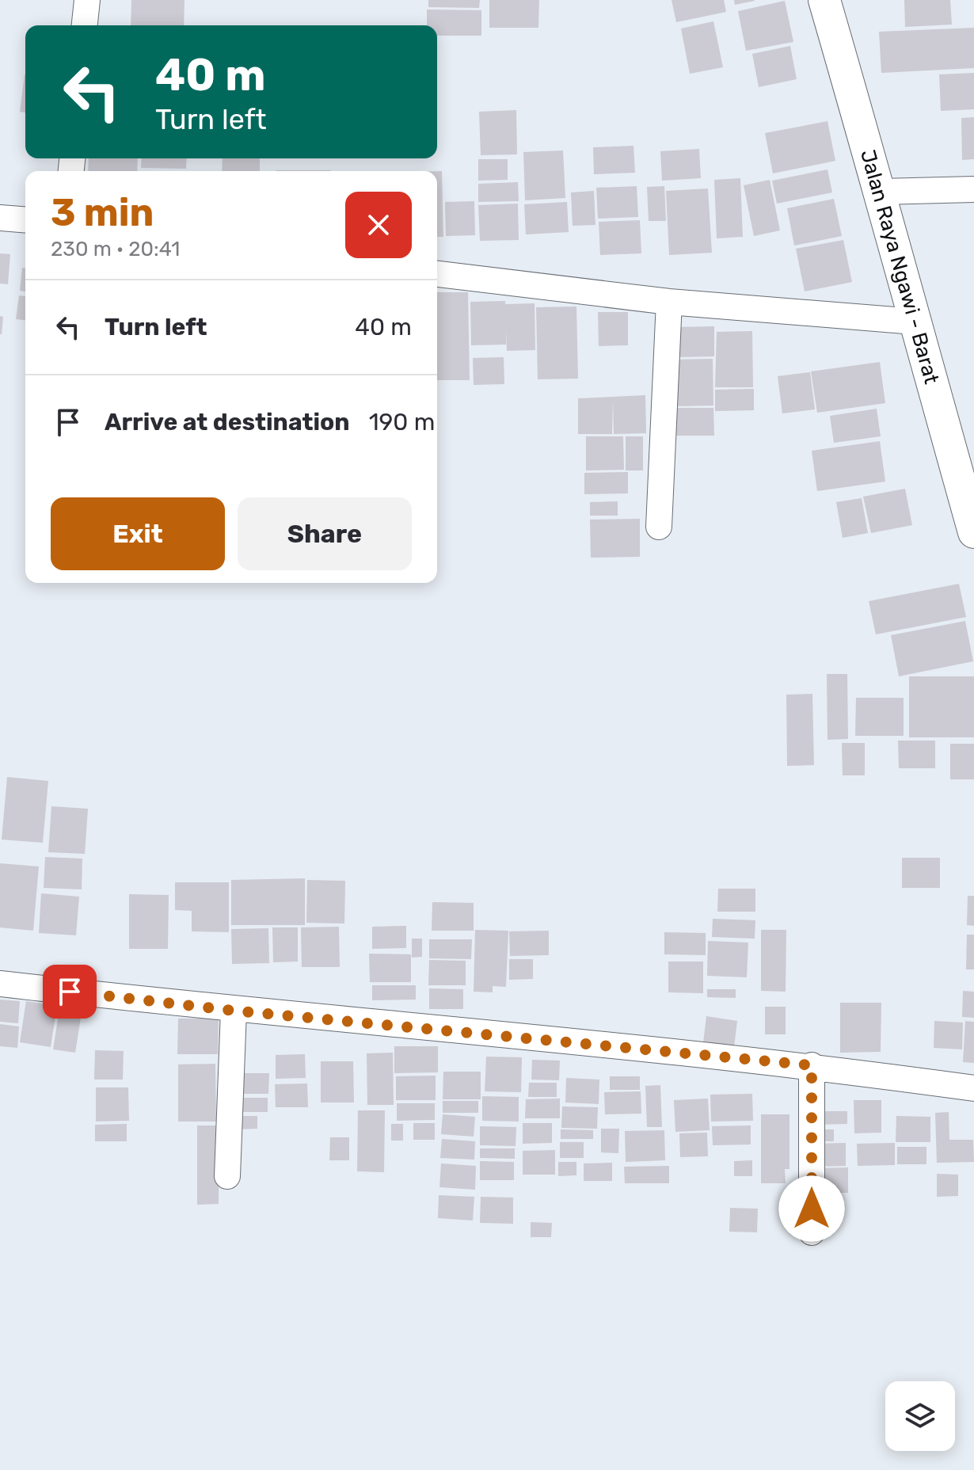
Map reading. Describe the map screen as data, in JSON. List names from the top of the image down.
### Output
{
  "streets": {
    "main road": ["Jalan Raya Ngawi - Barat"]
  },
  "page": {
    "turn": ["40 m", "Turn left"],
    "heading": ["3 min", "230 m · 20:41"],
    "list": [
      {
        "name": "Turn left",
        "value": "40 m"
      },
      {
        "name": "Arrive at destination",
        "value": "190 m"
      }
    ],
    "buttons": ["Exit", "Share"]
  }
}
